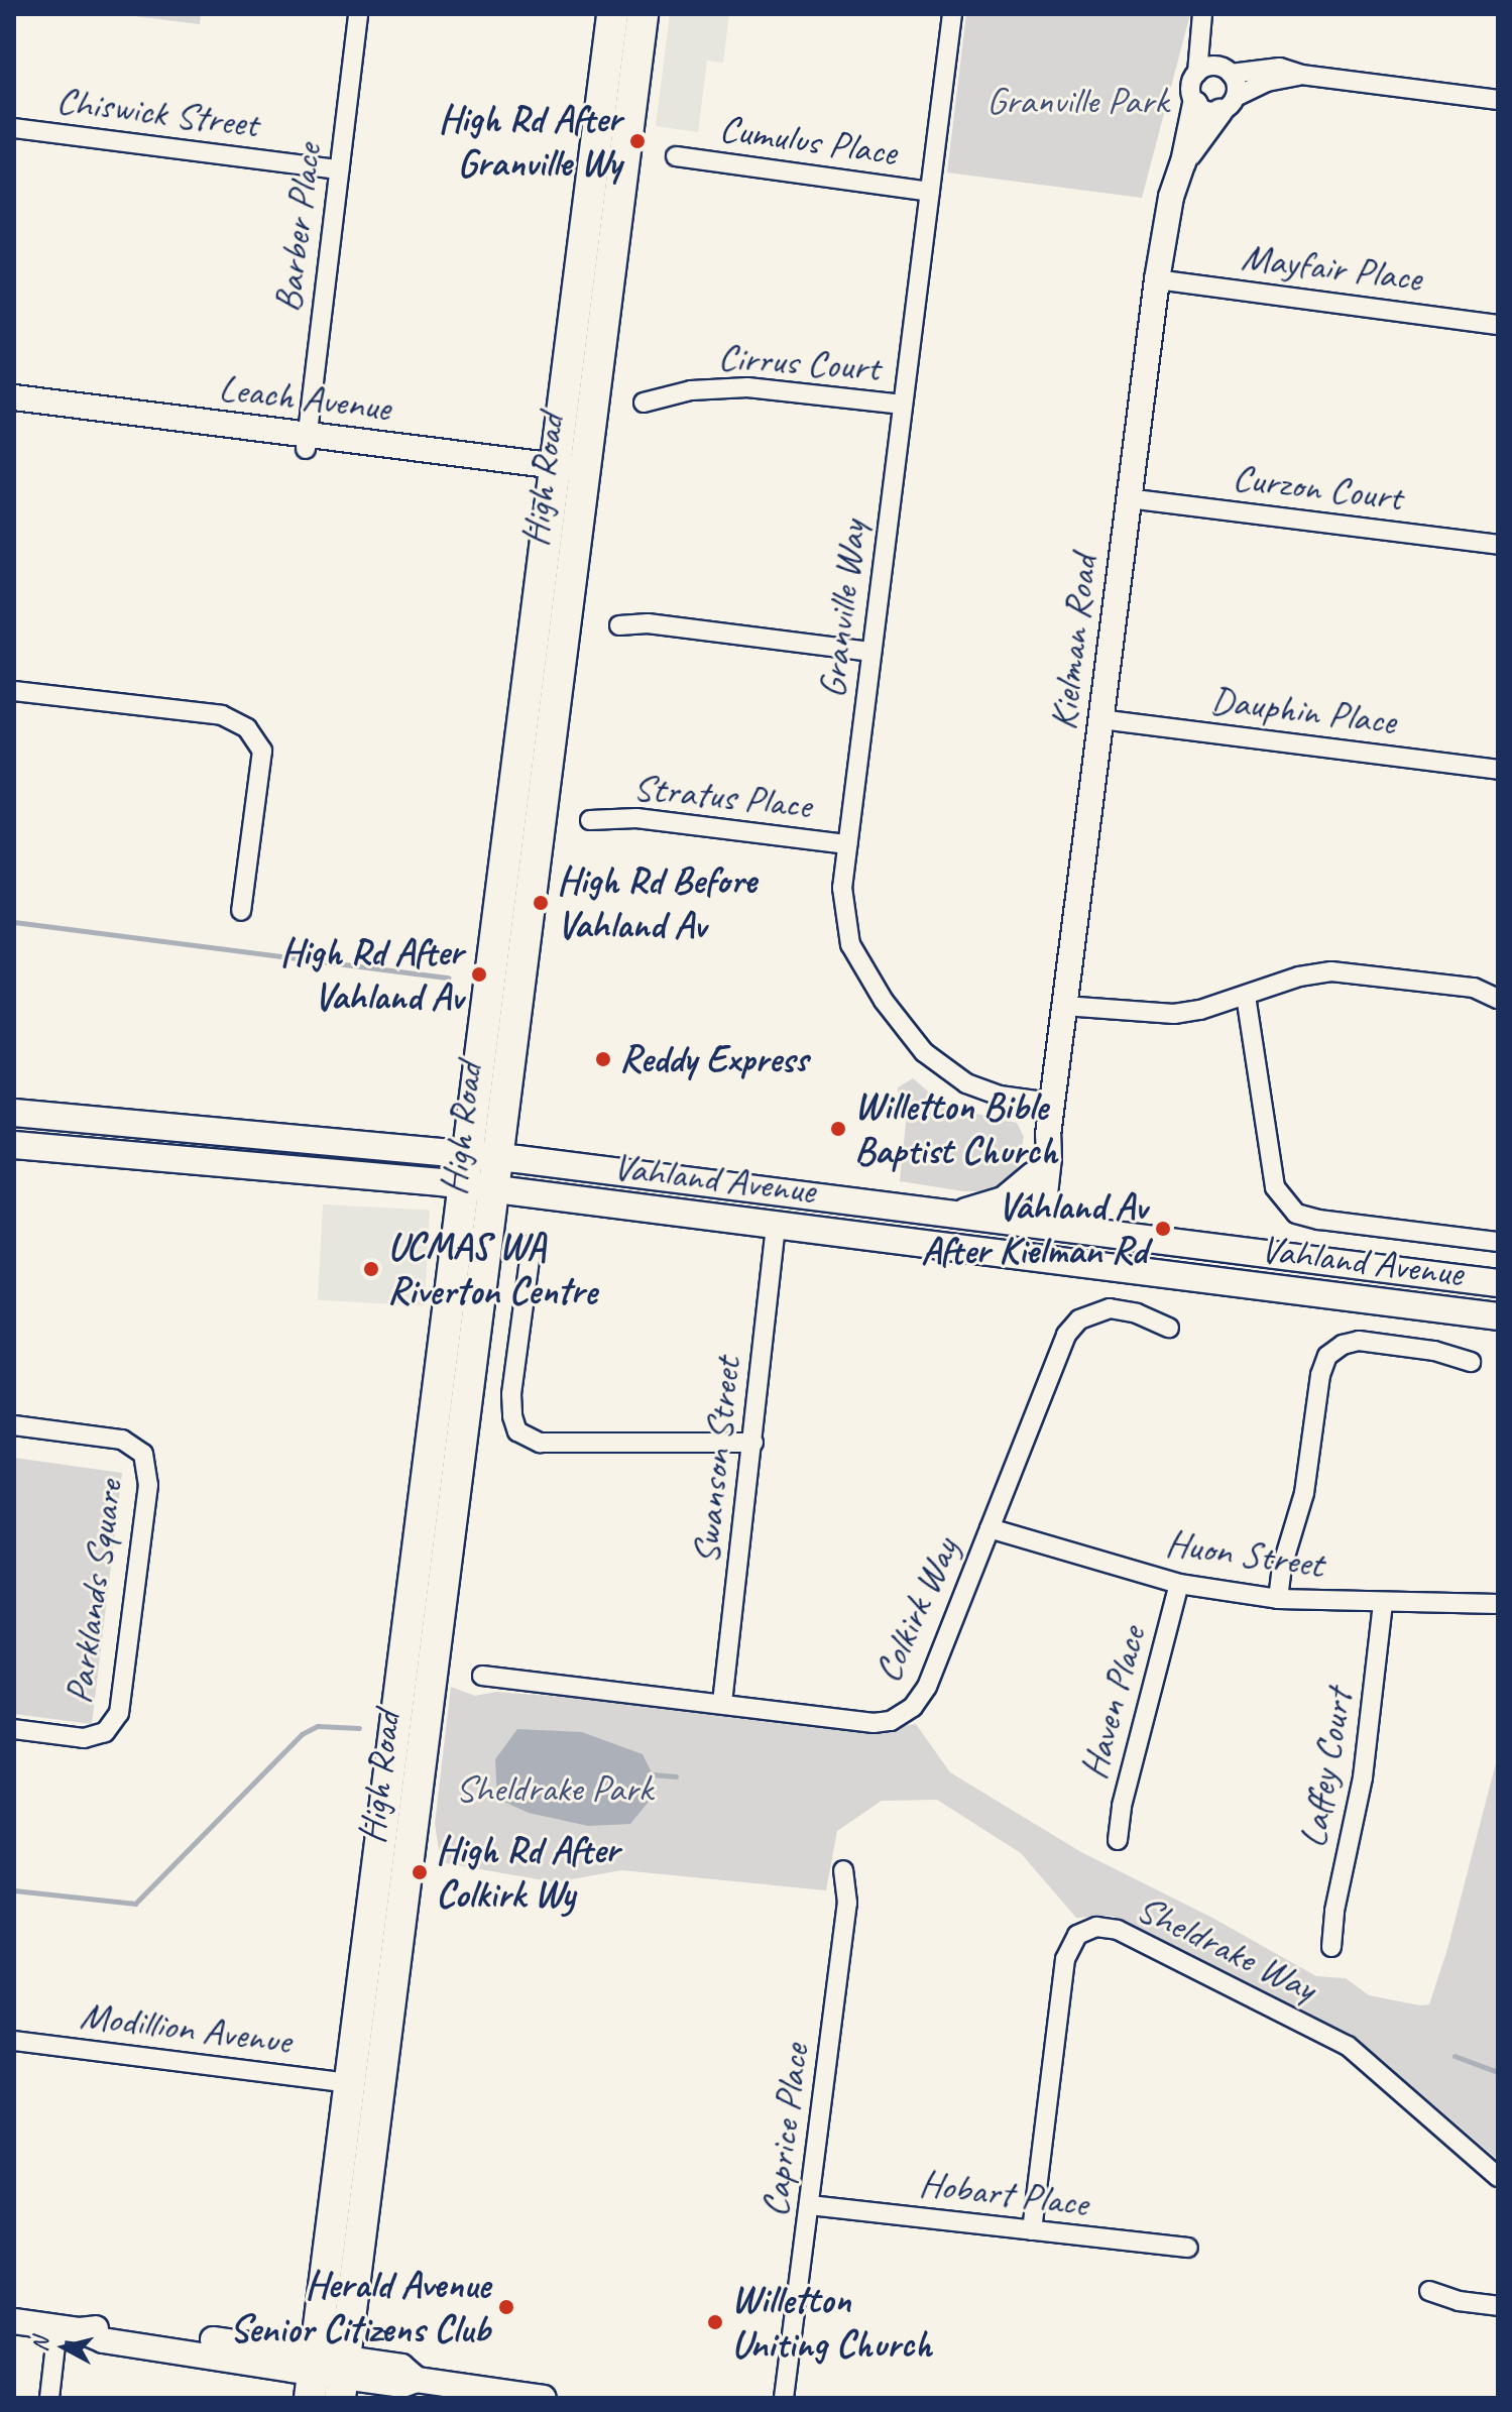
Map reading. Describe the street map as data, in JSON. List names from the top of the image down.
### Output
{
  "streets": {
    "main road": ["High Road", "Vahland Avenue"],
    "street": [
      "Chiswick Street",
      "Cumulus Place",
      "Barber Place",
      "Mayfair Place",
      "Cirrus Court",
      "Leach Avenue",
      "Curzon Court",
      "Granville Way",
      "Kielman Road",
      "Dauphin Place",
      "Stratus Place",
      "Swanson Street",
      "Huon Street",
      "Parklands Square",
      "Colkirk Way",
      "Haven Place",
      "Laffey Court",
      "Sheldrake Way",
      "Modillion Avenue",
      "Caprice Place",
      "Hobart Place"
    ]
  },
  "crossings": [
    ["Chiswick Street", "Barber Place"],
    ["Cumulus Place", "Granville Way"],
    ["Barber Place", "Leach Avenue"],
    ["Mayfair Place", "Kielman Road"],
    ["Cirrus Court", "Granville Way"],
    ["Leach Avenue", "High Road"],
    ["High Road", "Vahland Avenue"],
    ["High Road", "Modillion Avenue"],
    ["Curzon Court", "Kielman Road"],
    ["Granville Way", "Kielman Road"],
    ["Granville Way", "Stratus Place"],
    ["Kielman Road", "Dauphin Place"],
    ["Kielman Road", "Vahland Avenue"],
    ["Vahland Avenue", "Swanson Street"],
    ["Swanson Street", "Colkirk Way"],
    ["Huon Street", "Colkirk Way"],
    ["Huon Street", "Haven Place"],
    ["Huon Street", "Laffey Court"],
    ["Sheldrake Way", "Hobart Place"],
    ["Caprice Place", "Hobart Place"]
  ],
  "parks": ["Granville Park", "Sheldrake Park"],
  "places": [
    "High Rd After Granville Wy",
    "High Rd Before Vahland Av",
    "High Rd After Vahland Av",
    "Reddy Express",
    "Willetton Bible Baptist Church",
    "Vahland Av After Kielman Rd",
    "UCMAS WA Riverton Centre",
    "High Rd After Colkirk Wy",
    "Herald Avenue Senior Citizens Club",
    "Willetton Uniting Church"
  ],
  "north": "left"
}
